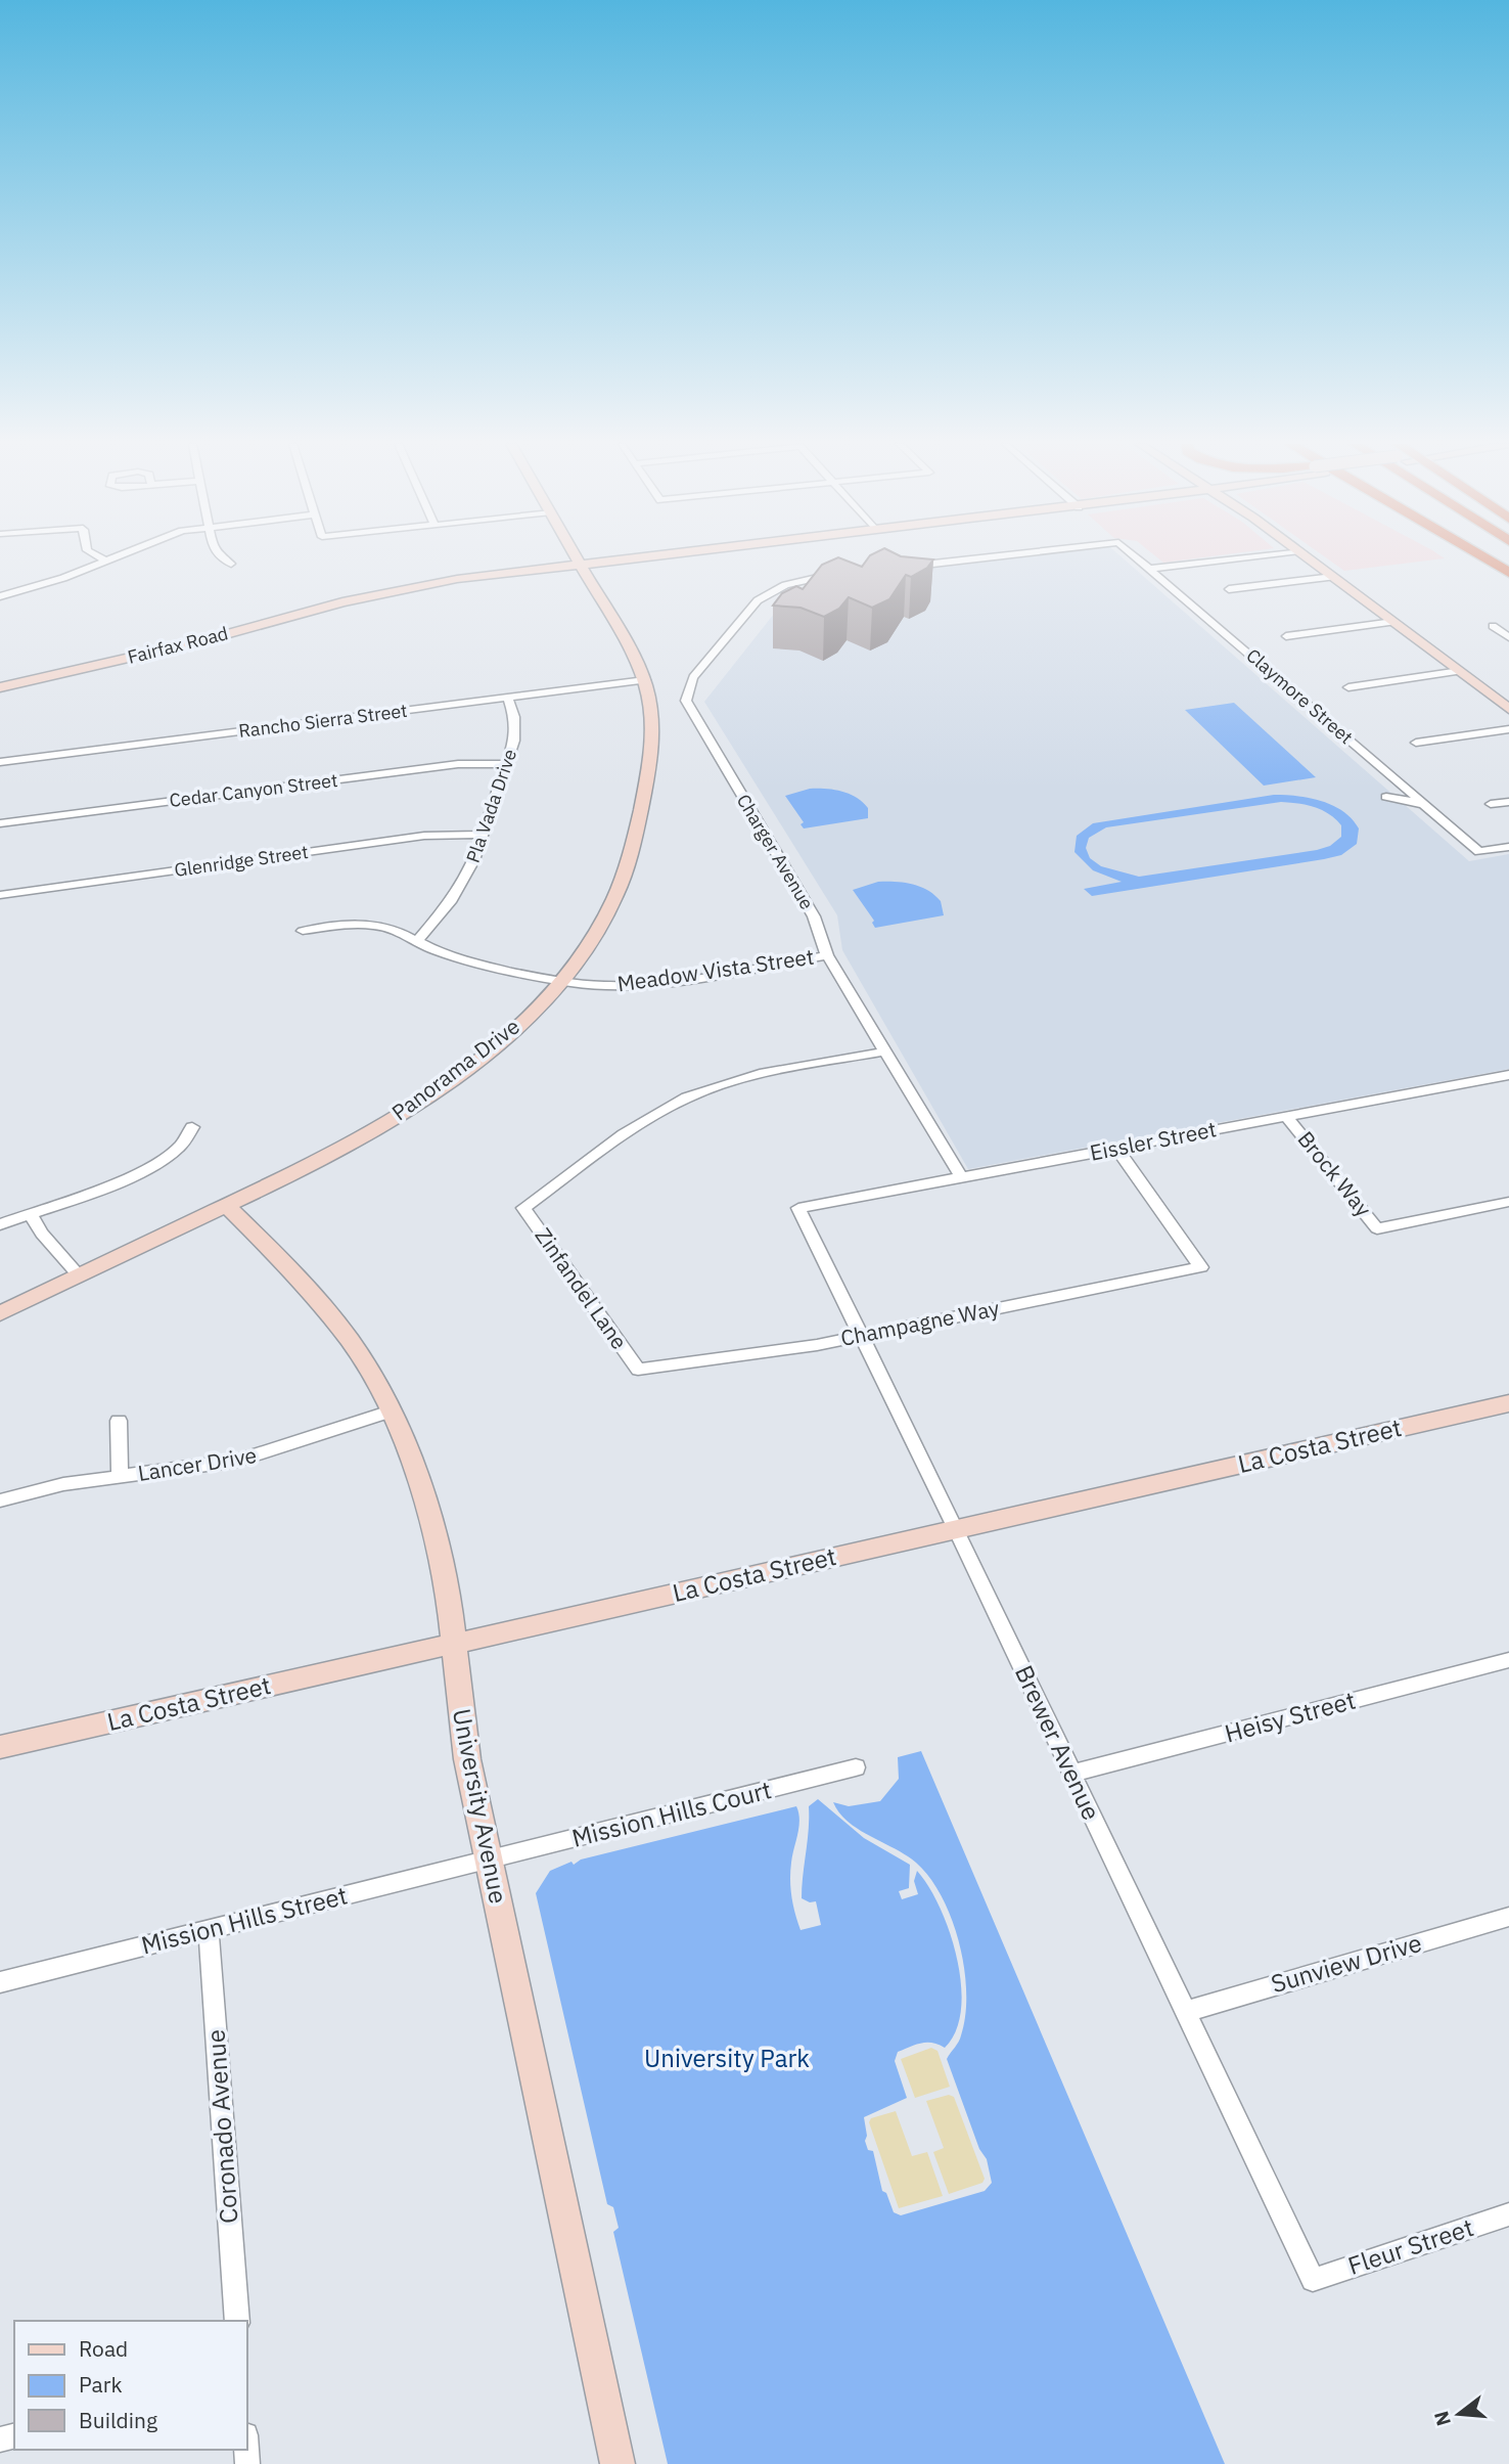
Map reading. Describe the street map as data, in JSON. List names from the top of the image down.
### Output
{
  "streets": {
    "street": [
      "Fairfax Road",
      "Claymore Street",
      "Rancho Sierra Street",
      "Cedar Canyon Street",
      "Pla Vada Drive",
      "Charger Avenue",
      "Glenridge Street",
      "Meadow Vista Street",
      "Panorama Drive",
      "Eissler Street",
      "Brock Way",
      "Zinfandel Lane",
      "Champagne Way",
      "La Costa Street",
      "Lancer Drive",
      "Heisy Street",
      "Brewer Avenue",
      "University Avenue",
      "Mission Hills Court",
      "Mission Hills Street",
      "Sunview Drive",
      "Coronado Avenue",
      "Fleur Street"
    ]
  },
  "crossings": [
    ["Fairfax Road", "Panorama Drive"],
    ["Rancho Sierra Street", "Pla Vada Drive"],
    ["Rancho Sierra Street", "Panorama Drive"],
    ["Cedar Canyon Street", "Pla Vada Drive"],
    ["Pla Vada Drive", "Glenridge Street"],
    ["Pla Vada Drive", "Meadow Vista Street"],
    ["Charger Avenue", "Meadow Vista Street"],
    ["Charger Avenue", "Eissler Street"],
    ["Charger Avenue", "Zinfandel Lane"],
    ["Meadow Vista Street", "Panorama Drive"],
    ["Panorama Drive", "University Avenue"],
    ["Eissler Street", "Brock Way"],
    ["Eissler Street", "Champagne Way"],
    ["Eissler Street", "Brewer Avenue"],
    ["Zinfandel Lane", "Champagne Way"],
    ["Champagne Way", "Brewer Avenue"],
    ["La Costa Street", "Brewer Avenue"],
    ["La Costa Street", "University Avenue"],
    ["Lancer Drive", "University Avenue"],
    ["Heisy Street", "Brewer Avenue"],
    ["Brewer Avenue", "Sunview Drive"],
    ["Brewer Avenue", "Fleur Street"],
    ["University Avenue", "Mission Hills Court"],
    ["University Avenue", "Mission Hills Street"],
    ["Mission Hills Court", "Mission Hills Street"],
    ["Mission Hills Street", "Coronado Avenue"]
  ],
  "parks": ["University Park"],
  "legend": ["Road", "Park", "Building"],
  "north": "left"
}
